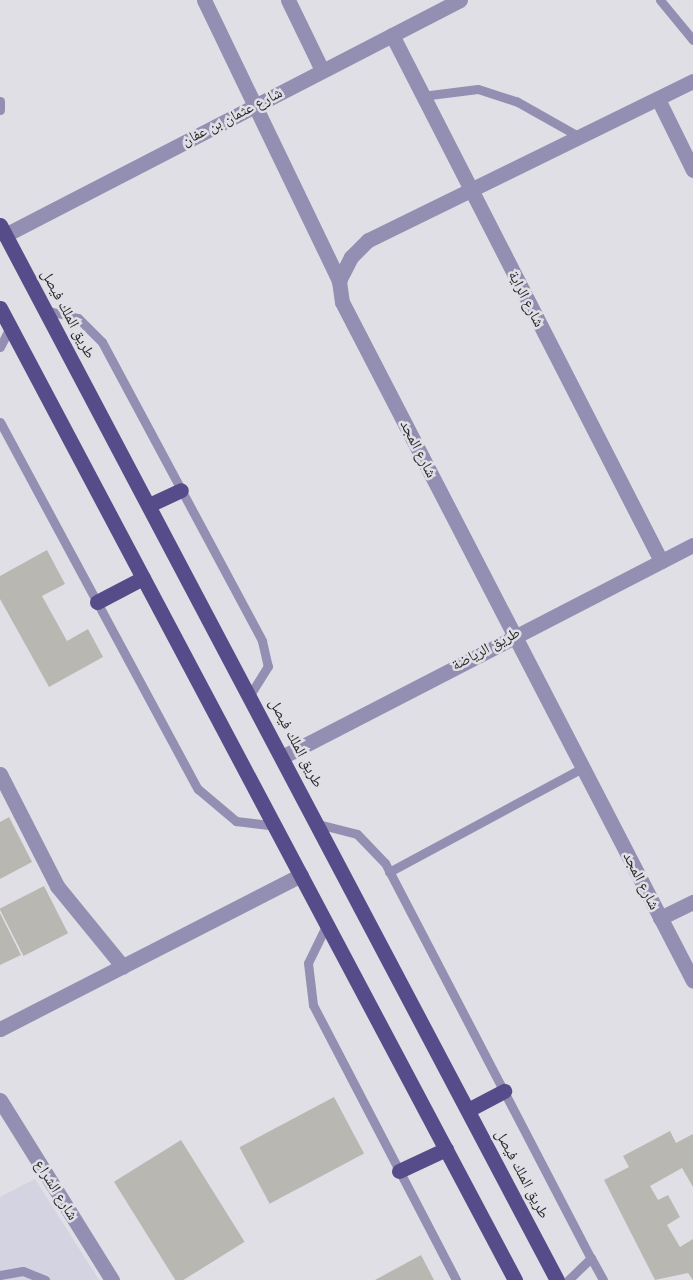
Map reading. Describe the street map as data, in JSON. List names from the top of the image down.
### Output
{
  "streets": {
    "main road": ["طريق الملك فيصل"],
    "street": [
      "شارع عثمان بن عفان",
      "شارع الراية",
      "شارع المجد",
      "طريق الرياضة",
      "شارع الشراع"
    ]
  },
  "crossings": [
    ["شارع عثمان بن عفان", "شارع الراية"],
    ["شارع عثمان بن عفان", "طريق الملك فيصل"],
    ["شارع عثمان بن عفان", "شارع المجد"],
    ["شارع الراية", "طريق الرياضة"],
    ["طريق الملك فيصل", "طريق الرياضة"],
    ["شارع المجد", "طريق الرياضة"]
  ]
}
